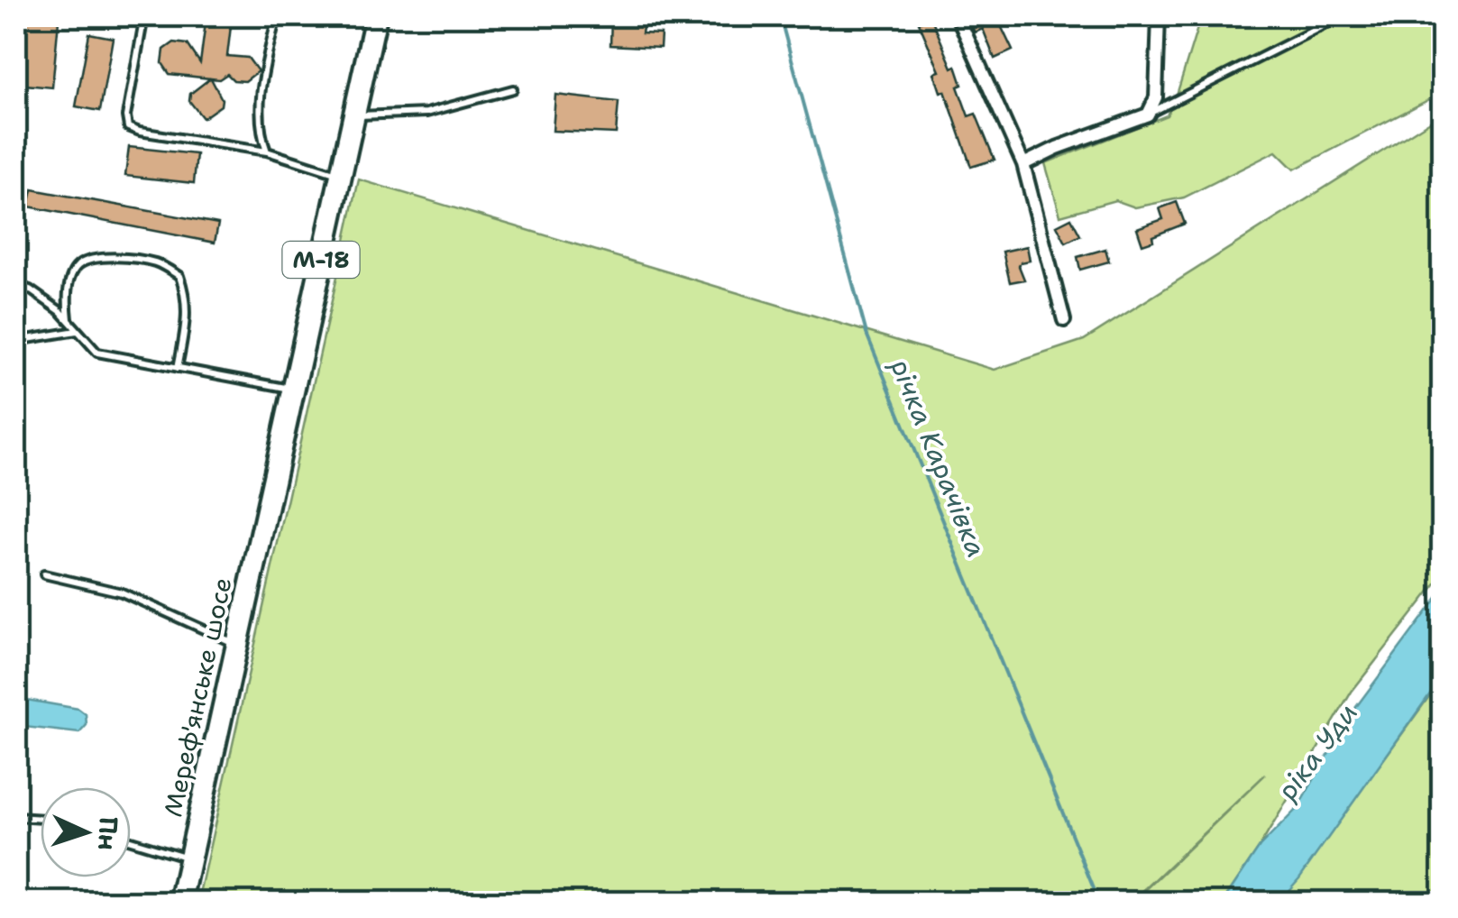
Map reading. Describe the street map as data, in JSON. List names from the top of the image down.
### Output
{
  "streets": {
    "highway": ["М-18", "Мереф'янське шосе"]
  },
  "crossings": [
    ["М-18", "Мереф'янське шосе"]
  ],
  "water": ["річка Карачівка", "ріка Уди"],
  "north": "right"
}
